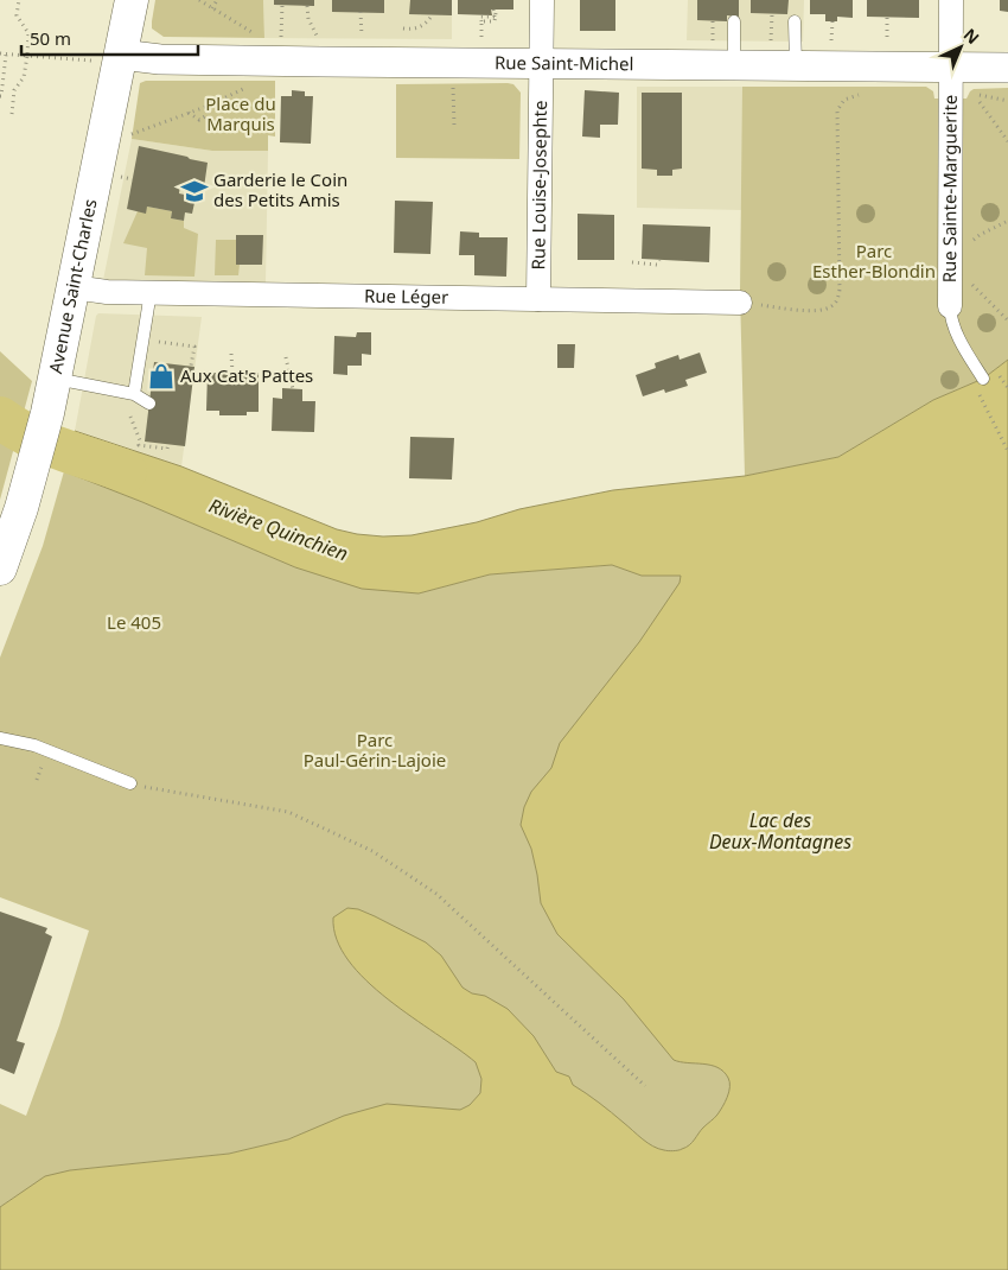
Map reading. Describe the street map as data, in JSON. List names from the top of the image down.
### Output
{
  "streets": {
    "main road": ["Avenue Saint-Charles"],
    "street": [
      "Rue Saint-Michel",
      "Rue Louise-Josephte",
      "Rue Sainte-Marguerite",
      "Rue Léger"
    ]
  },
  "crossings": [
    ["Rue Saint-Michel", "Rue Louise-Josephte"],
    ["Rue Saint-Michel", "Rue Sainte-Marguerite"],
    ["Rue Saint-Michel", "Avenue Saint-Charles"],
    ["Rue Louise-Josephte", "Rue Léger"],
    ["Avenue Saint-Charles", "Rue Léger"]
  ],
  "water": ["Rivière Quinchien", "Lac des Deux-Montagnes"],
  "parks": [
    "Place du Marquis",
    "Parc Esther-Blondin",
    "Le 405",
    "Parc Paul-Gérin-Lajoie"
  ],
  "places": {
    "school or university": ["Garderie le Coin des Petits Amis"],
    "shop": ["Aux Cat's Pattes"]
  },
  "scale_bar": "50 m",
  "north": "top right"
}
